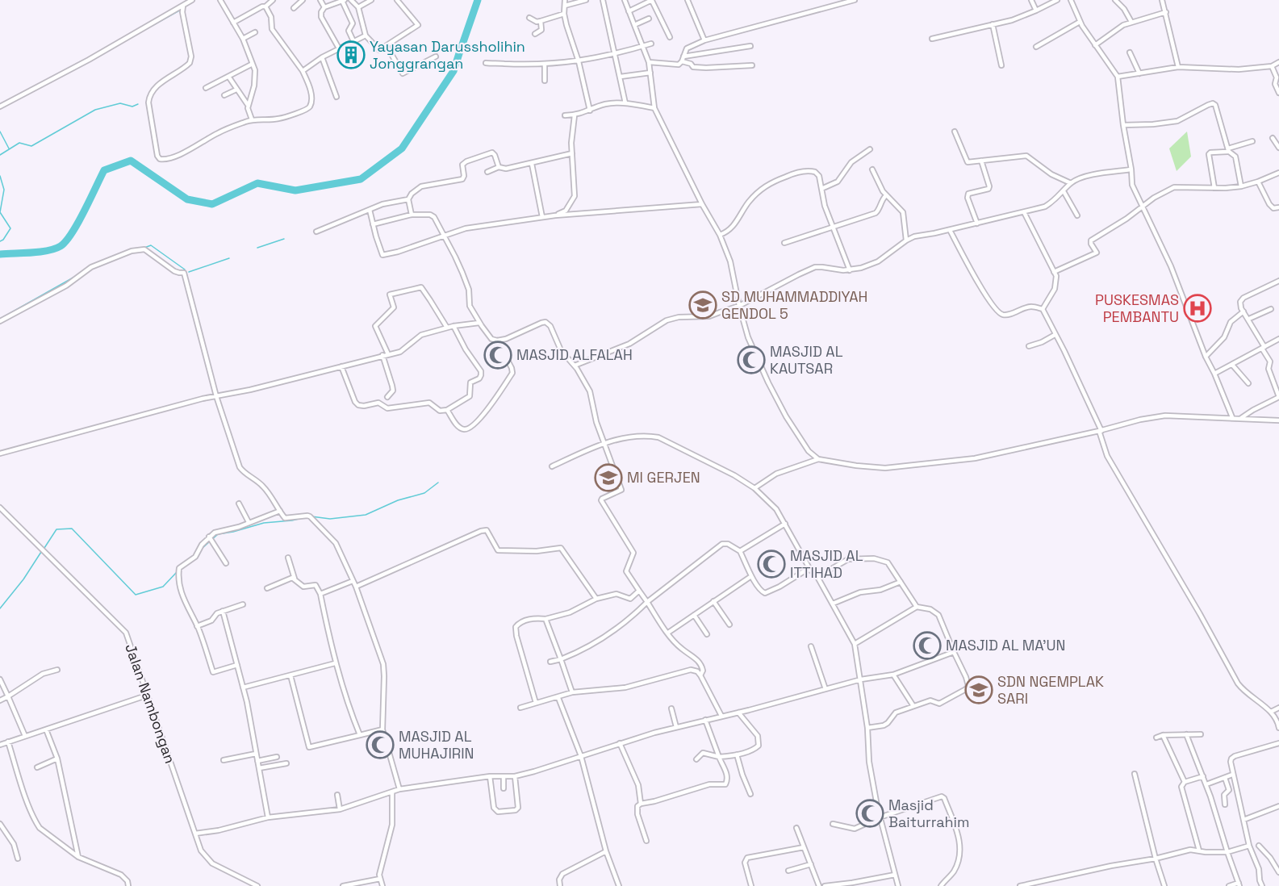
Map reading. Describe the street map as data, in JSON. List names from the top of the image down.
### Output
{
  "streets": {
    "street": ["Jalan Nambongan"]
  },
  "places": {
    "building": ["Yayasan Darussholihin Jonggrangan"],
    "school or university": ["SD MUHAMMADDIYAH GENDOL 5", "MI GERJEN", "SDN NGEMPLAK SARI"],
    "hospital": ["PUSKESMAS PEMBANTU"],
    "mosque": [
      "MASJID ALFALAH",
      "MASJID AL KAUTSAR",
      "MASJID AL ITTIHAD",
      "MASJID AL MA'UN",
      "MASJID AL MUHAJIRIN",
      "Masjid Baiturrahim"
    ]
  }
}
